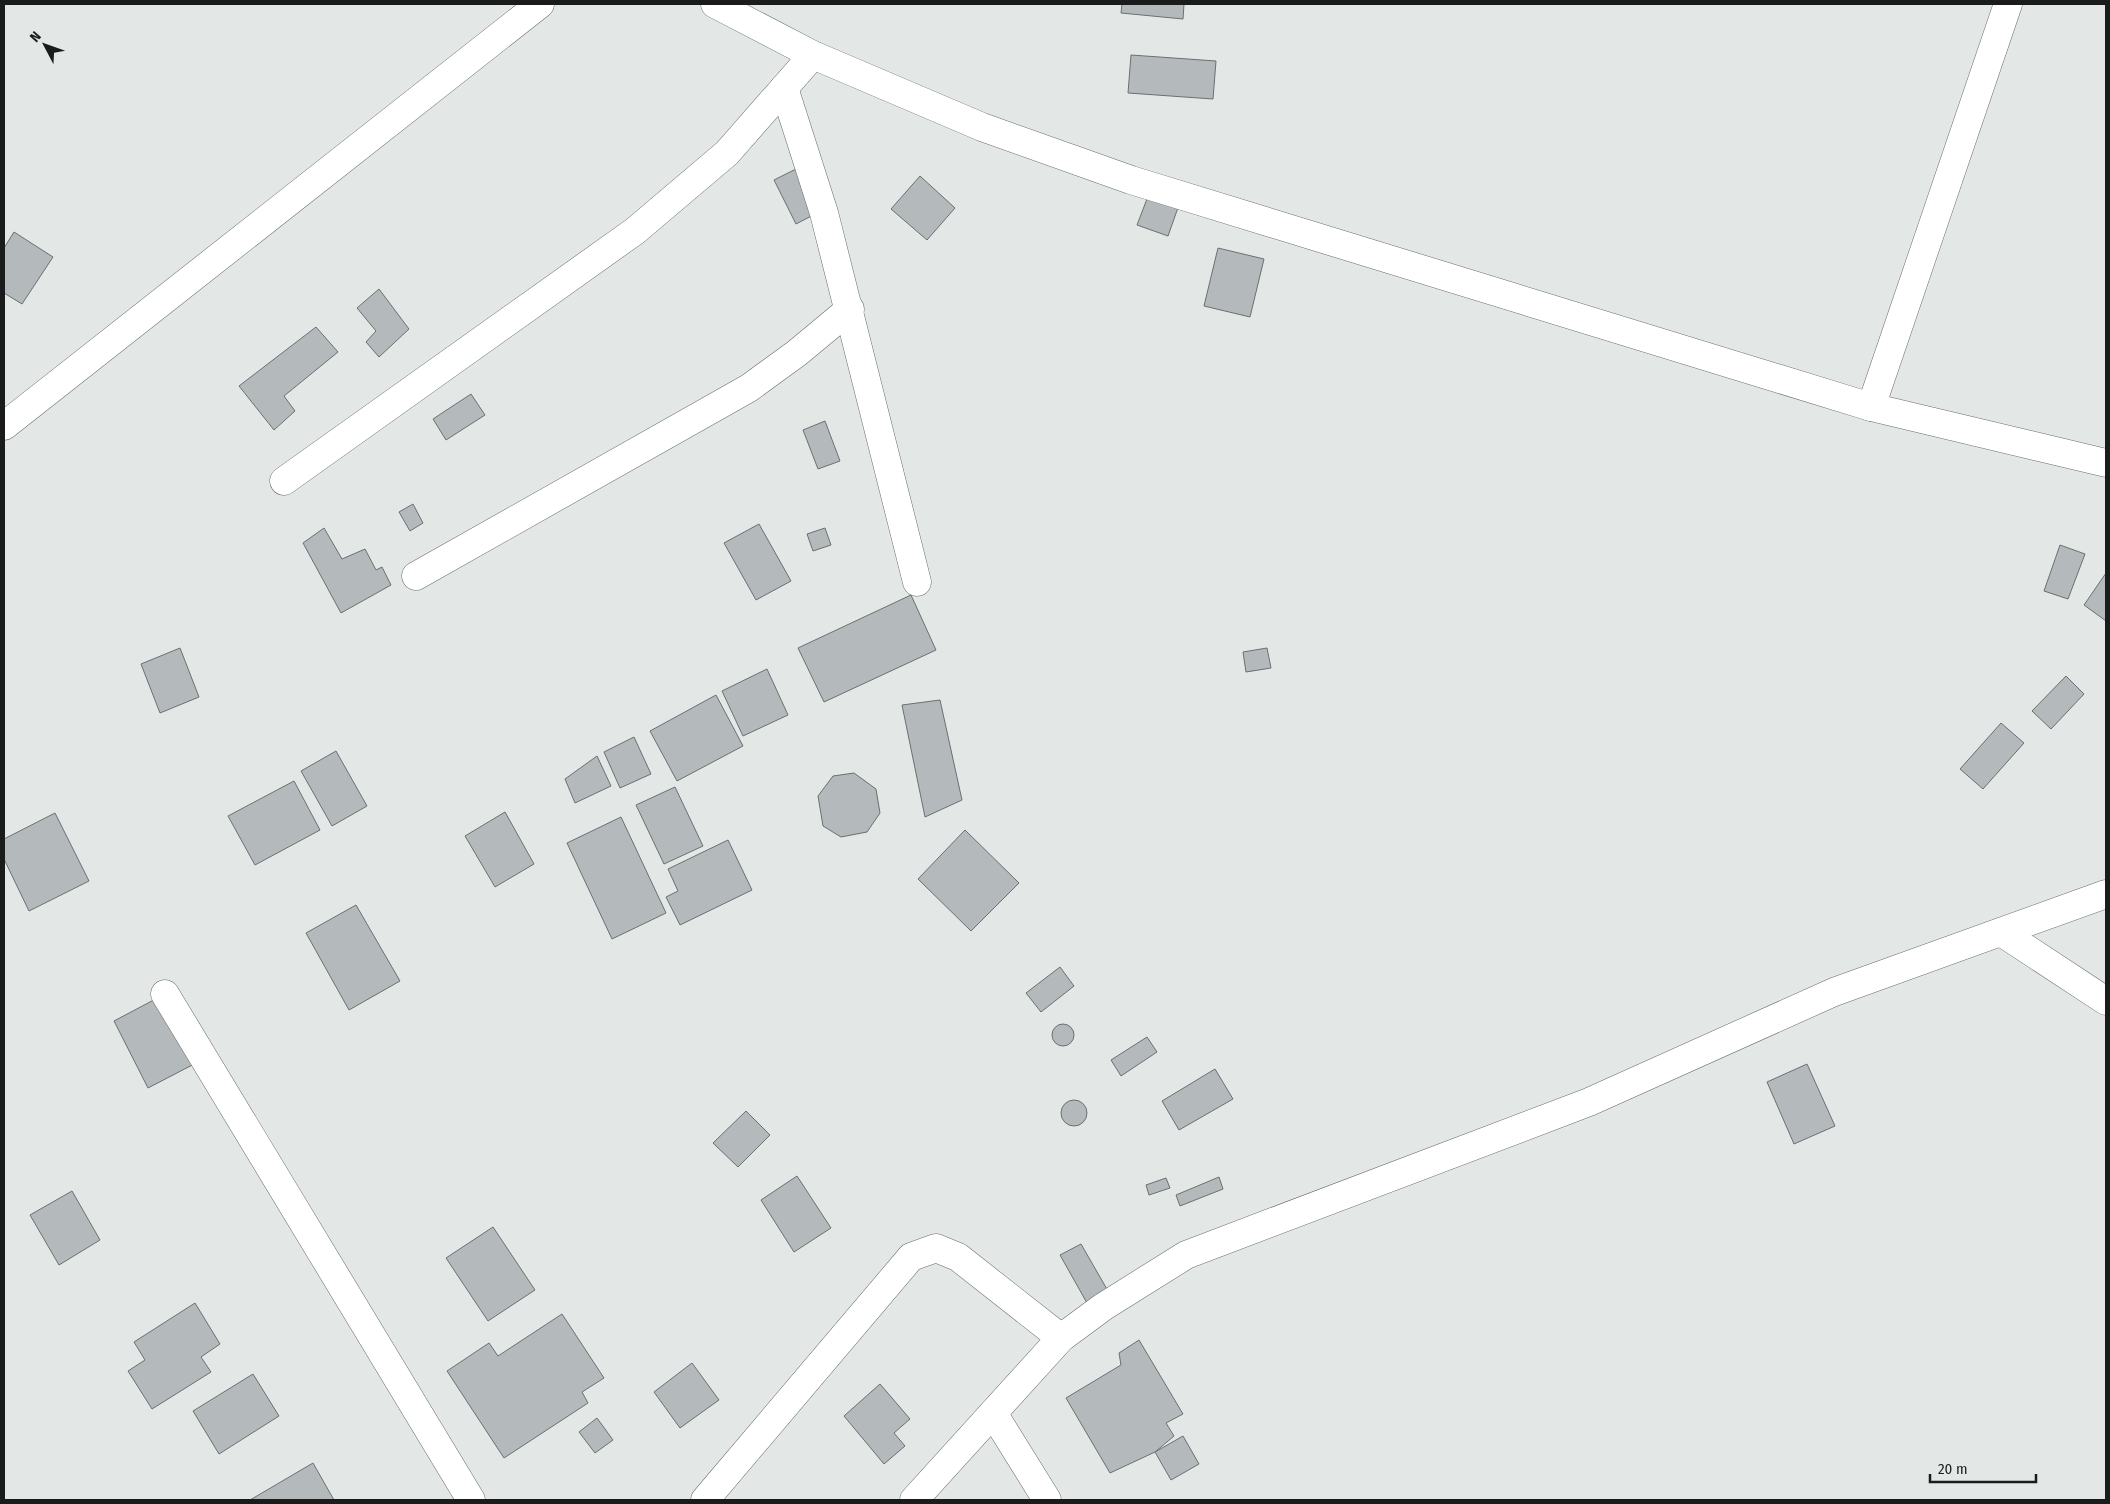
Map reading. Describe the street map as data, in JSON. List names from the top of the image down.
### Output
{
  "scale_bar": "20 m",
  "north": "top left"
}
